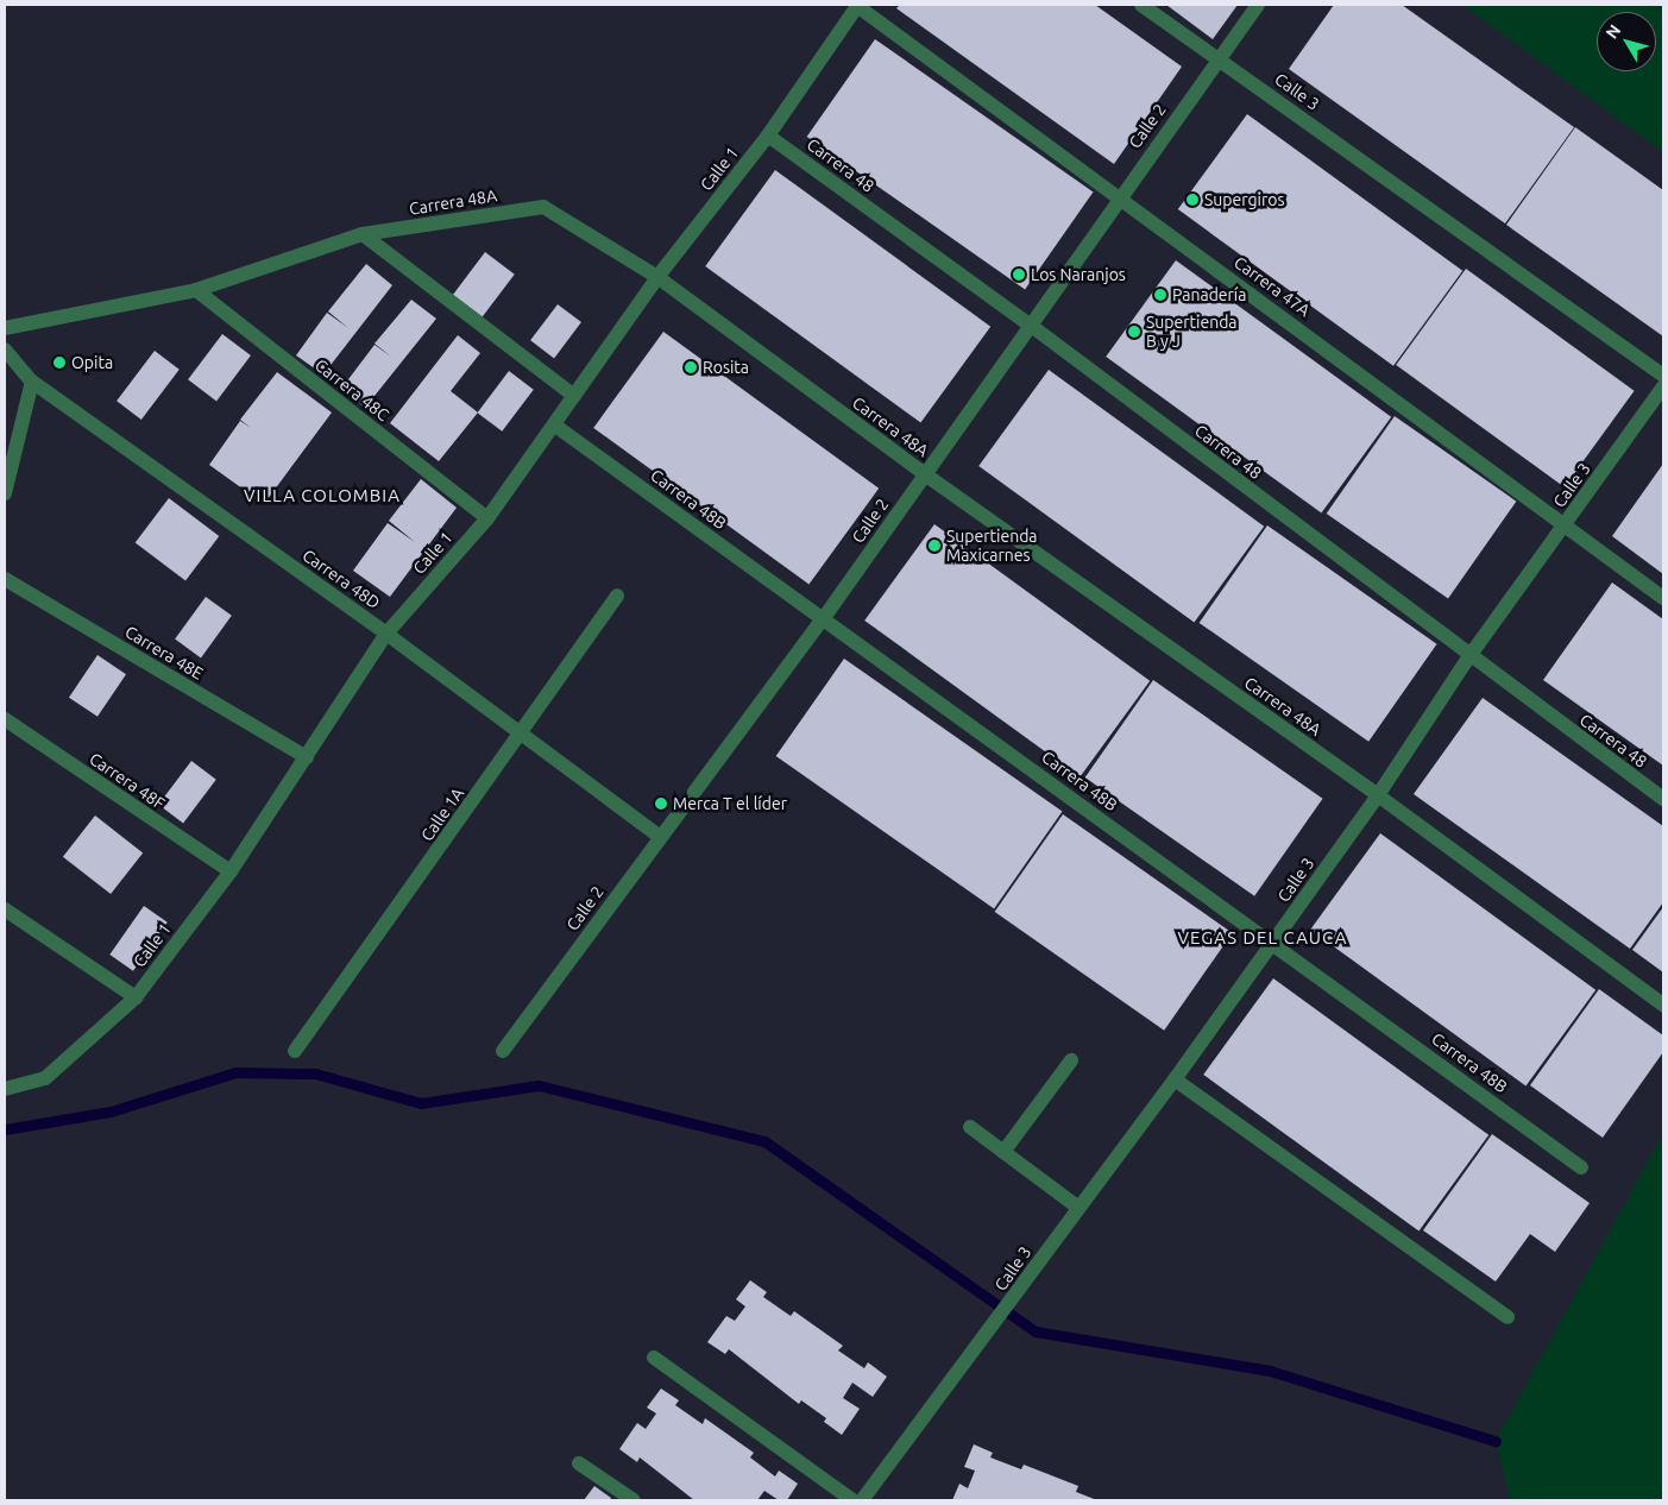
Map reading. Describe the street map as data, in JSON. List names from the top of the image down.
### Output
{
  "streets": {
    "street": [
      "Calle 3",
      "Calle 2",
      "Carrera 48",
      "Calle 1",
      "Carrera 48A",
      "Carrera 47A",
      "Carrera 48C",
      "Carrera 48B",
      "Carrera 48D",
      "Carrera 48E",
      "Carrera 48F",
      "Calle 1A"
    ]
  },
  "crossings": [
    ["Calle 3", "Calle 2"],
    ["Calle 3", "Carrera 48"],
    ["Calle 3", "Carrera 48A"],
    ["Calle 3", "Carrera 47A"],
    ["Calle 3", "Carrera 48B"],
    ["Calle 2", "Carrera 48"],
    ["Calle 2", "Carrera 48A"],
    ["Calle 2", "Carrera 47A"],
    ["Calle 2", "Carrera 48B"],
    ["Calle 2", "Carrera 48D"],
    ["Carrera 48", "Calle 1"],
    ["Calle 1", "Carrera 48A"],
    ["Calle 1", "Carrera 47A"],
    ["Calle 1", "Carrera 48C"],
    ["Calle 1", "Carrera 48B"],
    ["Calle 1", "Carrera 48D"],
    ["Calle 1", "Carrera 48E"],
    ["Calle 1", "Carrera 48F"],
    ["Carrera 48A", "Carrera 48C"],
    ["Carrera 48D", "Calle 1A"]
  ],
  "districts": ["VILLA COLOMBIA", "VEGAS DEL CAUCA"],
  "places": [
    "Supergiros",
    "Los Naranjos",
    "Panadería",
    "Supertienda B y J",
    "Opita",
    "Rosita",
    "Supertienda Maxicarnes",
    "Merca T el líder"
  ],
  "north": "top left"
}
